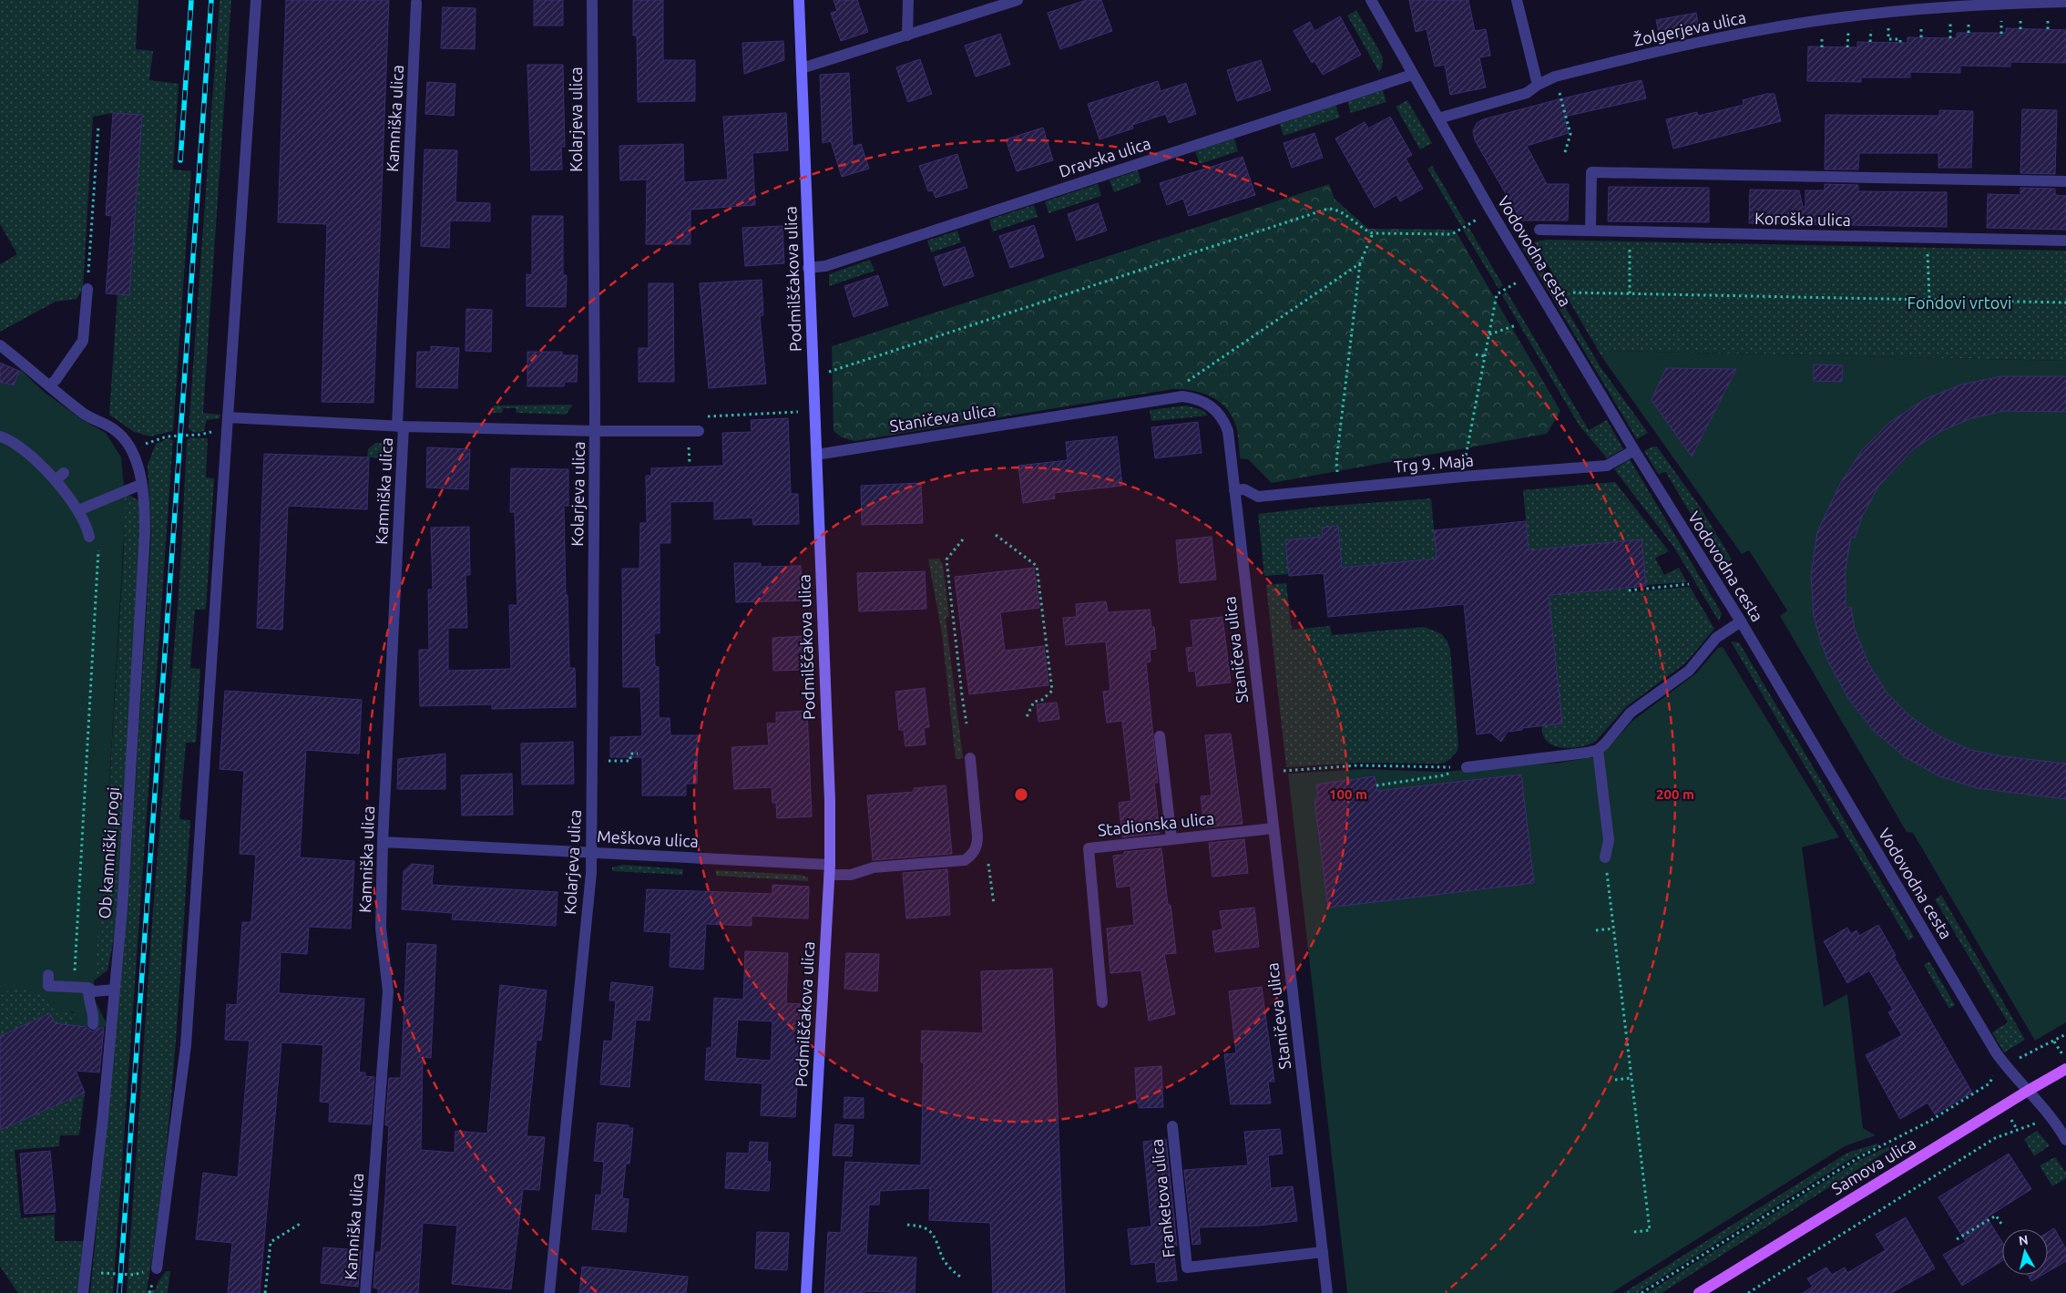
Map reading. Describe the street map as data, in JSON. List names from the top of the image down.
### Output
{
  "streets": {
    "main road": ["Samova ulica"],
    "street": [
      "Žolgerjeva ulica",
      "Kamniška ulica",
      "Kolarjeva ulica",
      "Dravska ulica",
      "Koroška ulica",
      "Vodovodna cesta",
      "Podmilščakova ulica",
      "Staničeva ulica",
      "Trg 9. Maja",
      "Stadionska ulica",
      "Meškova ulica",
      "Ob kamniški progi",
      "Franketova ulica"
    ]
  },
  "crossings": [
    ["Žolgerjeva ulica", "Vodovodna cesta"],
    ["Kamniška ulica", "Kolarjeva ulica"],
    ["Kamniška ulica", "Meškova ulica"],
    ["Kolarjeva ulica", "Meškova ulica"],
    ["Dravska ulica", "Vodovodna cesta"],
    ["Dravska ulica", "Podmilščakova ulica"],
    ["Vodovodna cesta", "Trg 9. Maja"],
    ["Vodovodna cesta", "Samova ulica"],
    ["Podmilščakova ulica", "Staničeva ulica"],
    ["Podmilščakova ulica", "Meškova ulica"],
    ["Staničeva ulica", "Trg 9. Maja"],
    ["Staničeva ulica", "Stadionska ulica"],
    ["Staničeva ulica", "Franketova ulica"]
  ],
  "parks": ["Fondovi vrtovi"],
  "north": "top",
  "rings": ["100 m", "200 m"]
}
